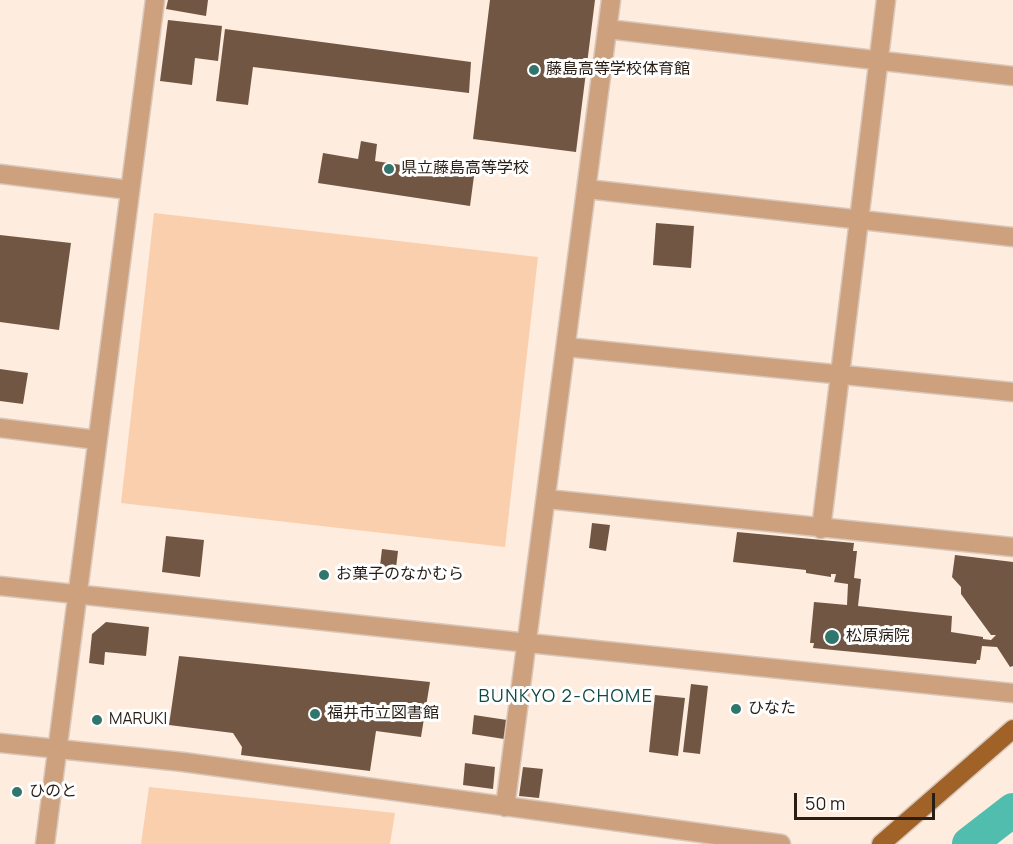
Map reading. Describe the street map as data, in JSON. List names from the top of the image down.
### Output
{
  "districts": ["BUNKYO 2-CHOME"],
  "places": [
    "藤島高等学校体育館",
    "県立藤島高等学校",
    "お菓子のなかむら",
    "松原病院",
    "ひなた",
    "福井市立図書館",
    "MARUKI",
    "ひのと"
  ],
  "scale_bar": "50 m"
}
